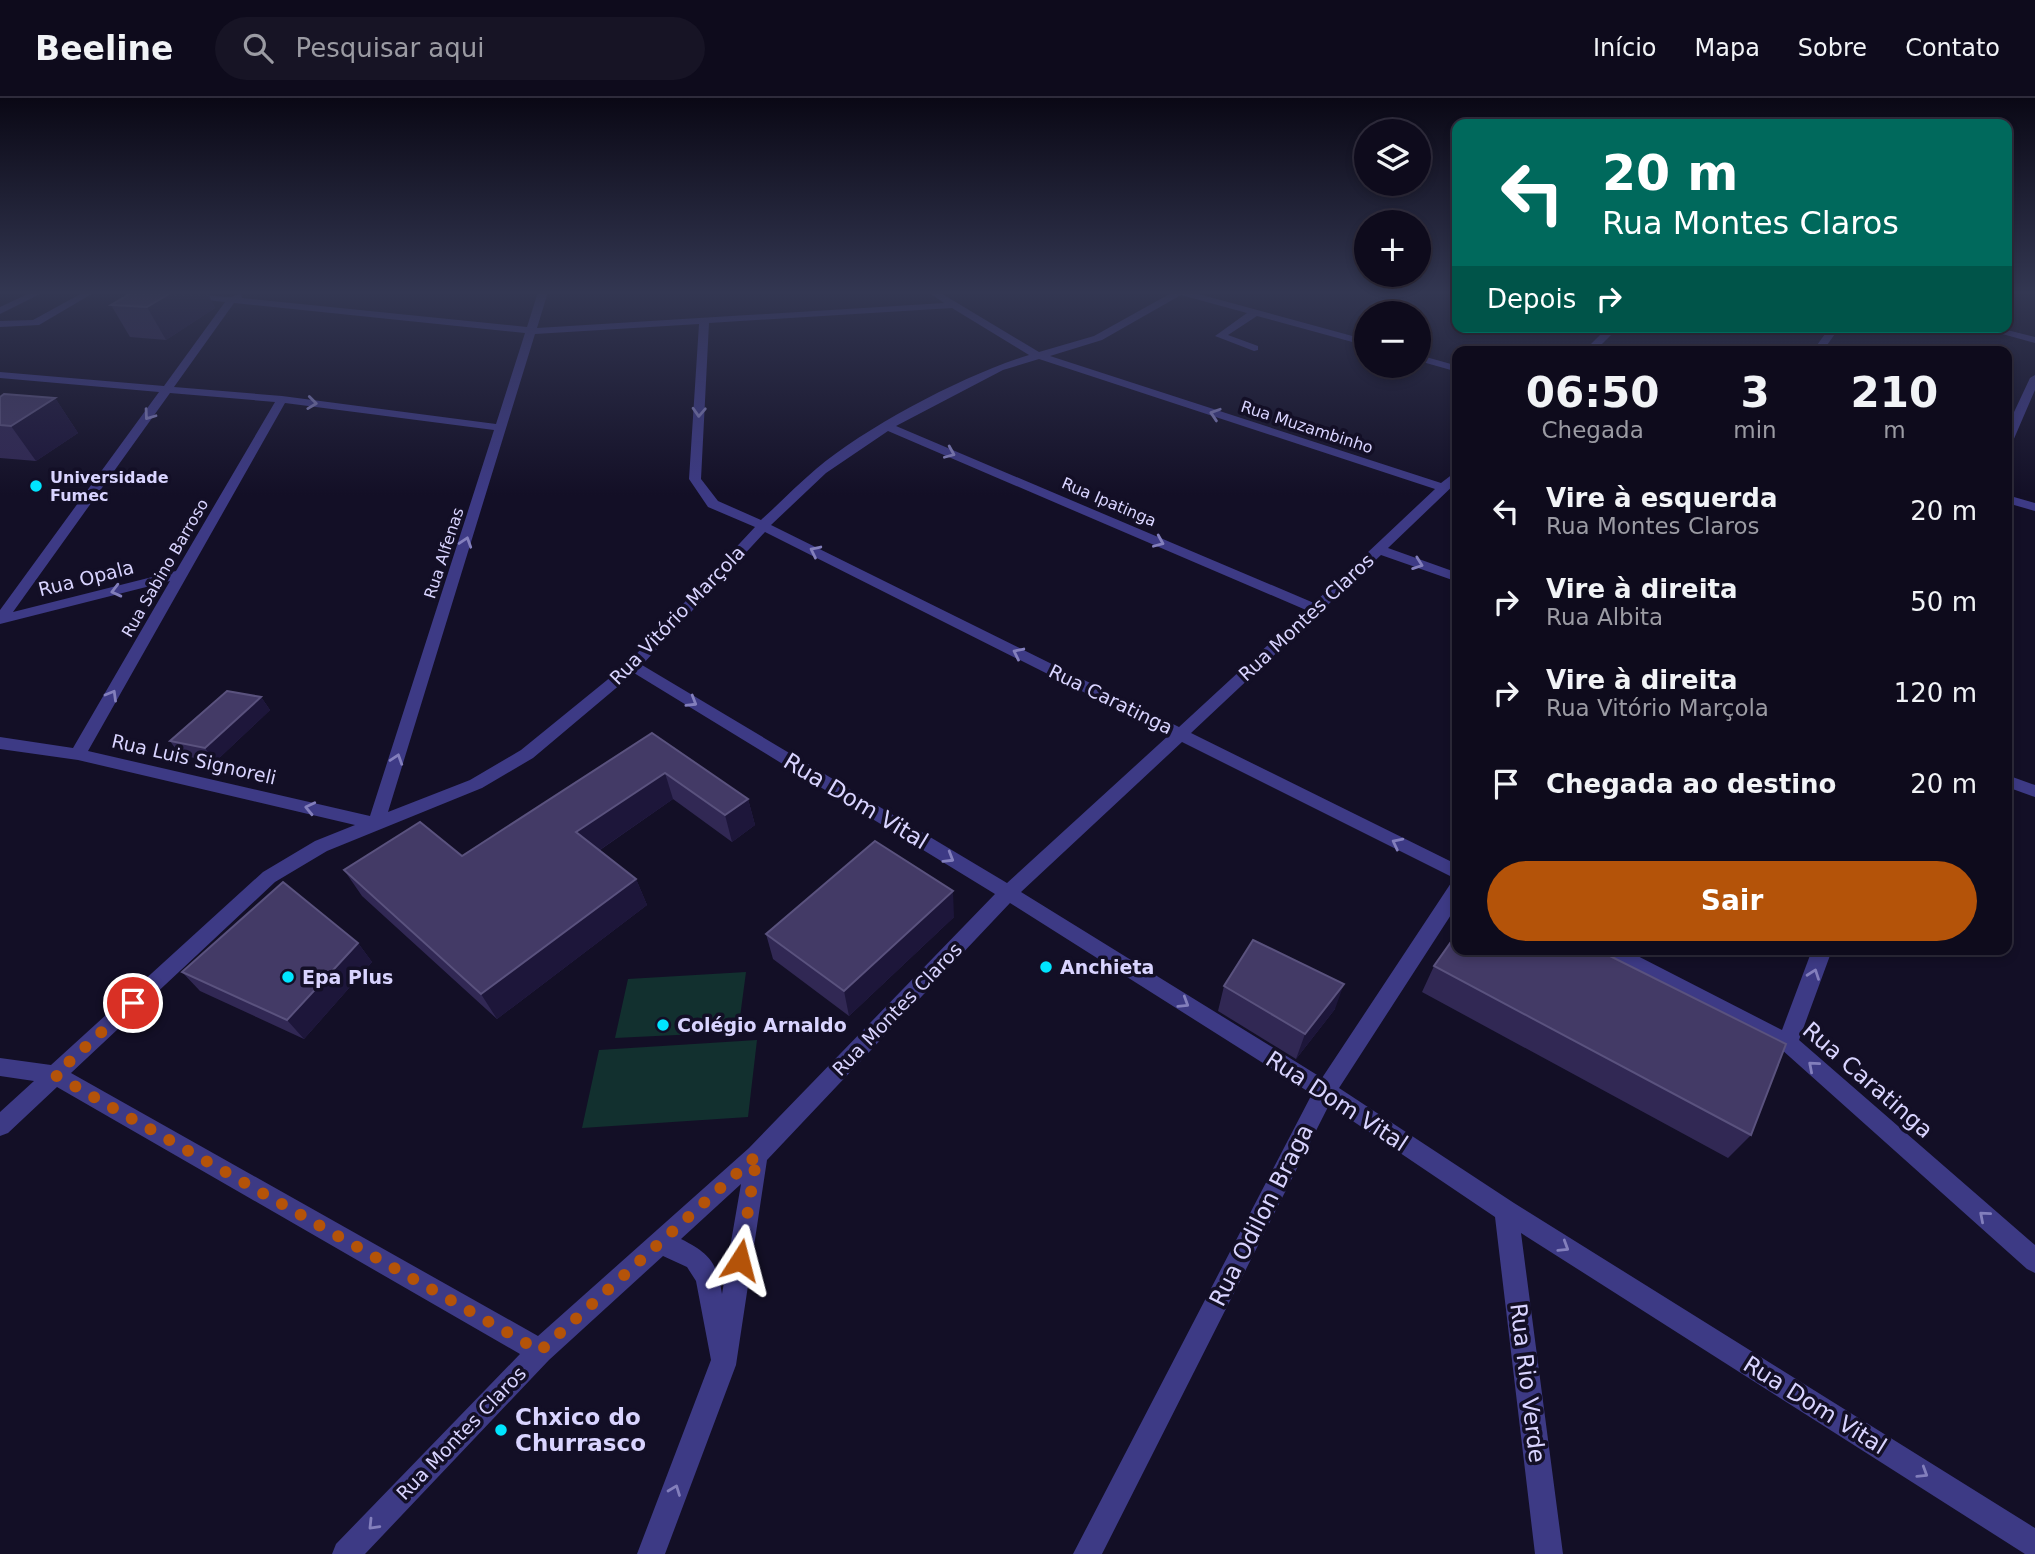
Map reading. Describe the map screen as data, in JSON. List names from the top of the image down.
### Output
{
  "streets": {
    "street": [
      "Rua Muzambinho",
      "Rua Ipatinga",
      "Rua Alfenas",
      "Rua Sabino Barroso",
      "Rua Opala",
      "Rua Vitório Marçola",
      "Rua Montes Claros",
      "Rua Caratinga",
      "Rua Luis Signoreli",
      "Rua Dom Vital",
      "Rua Odilon Braga",
      "Rua Rio Verde"
    ]
  },
  "crossings": [
    ["Rua Muzambinho", "Rua Montes Claros"],
    ["Rua Ipatinga", "Rua Vitório Marçola"],
    ["Rua Ipatinga", "Rua Montes Claros"],
    ["Rua Alfenas", "Rua Vitório Marçola"],
    ["Rua Alfenas", "Rua Luis Signoreli"],
    ["Rua Sabino Barroso", "Rua Opala"],
    ["Rua Sabino Barroso", "Rua Luis Signoreli"],
    ["Rua Vitório Marçola", "Rua Caratinga"],
    ["Rua Vitório Marçola", "Rua Luis Signoreli"],
    ["Rua Vitório Marçola", "Rua Dom Vital"],
    ["Rua Montes Claros", "Rua Caratinga"],
    ["Rua Montes Claros", "Rua Dom Vital"],
    ["Rua Dom Vital", "Rua Odilon Braga"],
    ["Rua Dom Vital", "Rua Rio Verde"]
  ],
  "one_way": [
    "Rua Muzambinho",
    "Rua Ipatinga",
    "Rua Alfenas",
    "Rua Opala",
    "Rua Luis Signoreli",
    "Rua Dom Vital"
  ],
  "places": [
    "Universidade Fumec",
    "Anchieta",
    "Epa Plus",
    "Colégio Arnaldo",
    "Chxico do Churrasco"
  ],
  "page": {
    "header": "Beeline",
    "search": "Pesquisar aqui",
    "nav": [
      "Início",
      "Mapa",
      "Sobre",
      "Contato"
    ],
    "map_buttons": ["+", "−"],
    "turn": ["20 m", "Rua Montes Claros"],
    "then": "Depois",
    "eta": [
      "06:50",
      "Chegada",
      "3",
      "min",
      "210",
      "m"
    ],
    "list": [
      {
        "name": "Vire à esquerda",
        "note": "Rua Montes Claros",
        "value": "20 m"
      },
      {
        "name": "Vire à direita",
        "note": "Rua Albita",
        "value": "50 m"
      },
      {
        "name": "Vire à direita",
        "note": "Rua Vitório Marçola",
        "value": "120 m"
      },
      {
        "name": "Chegada ao destino",
        "value": "20 m"
      }
    ],
    "buttons": "Sair"
  }
}
